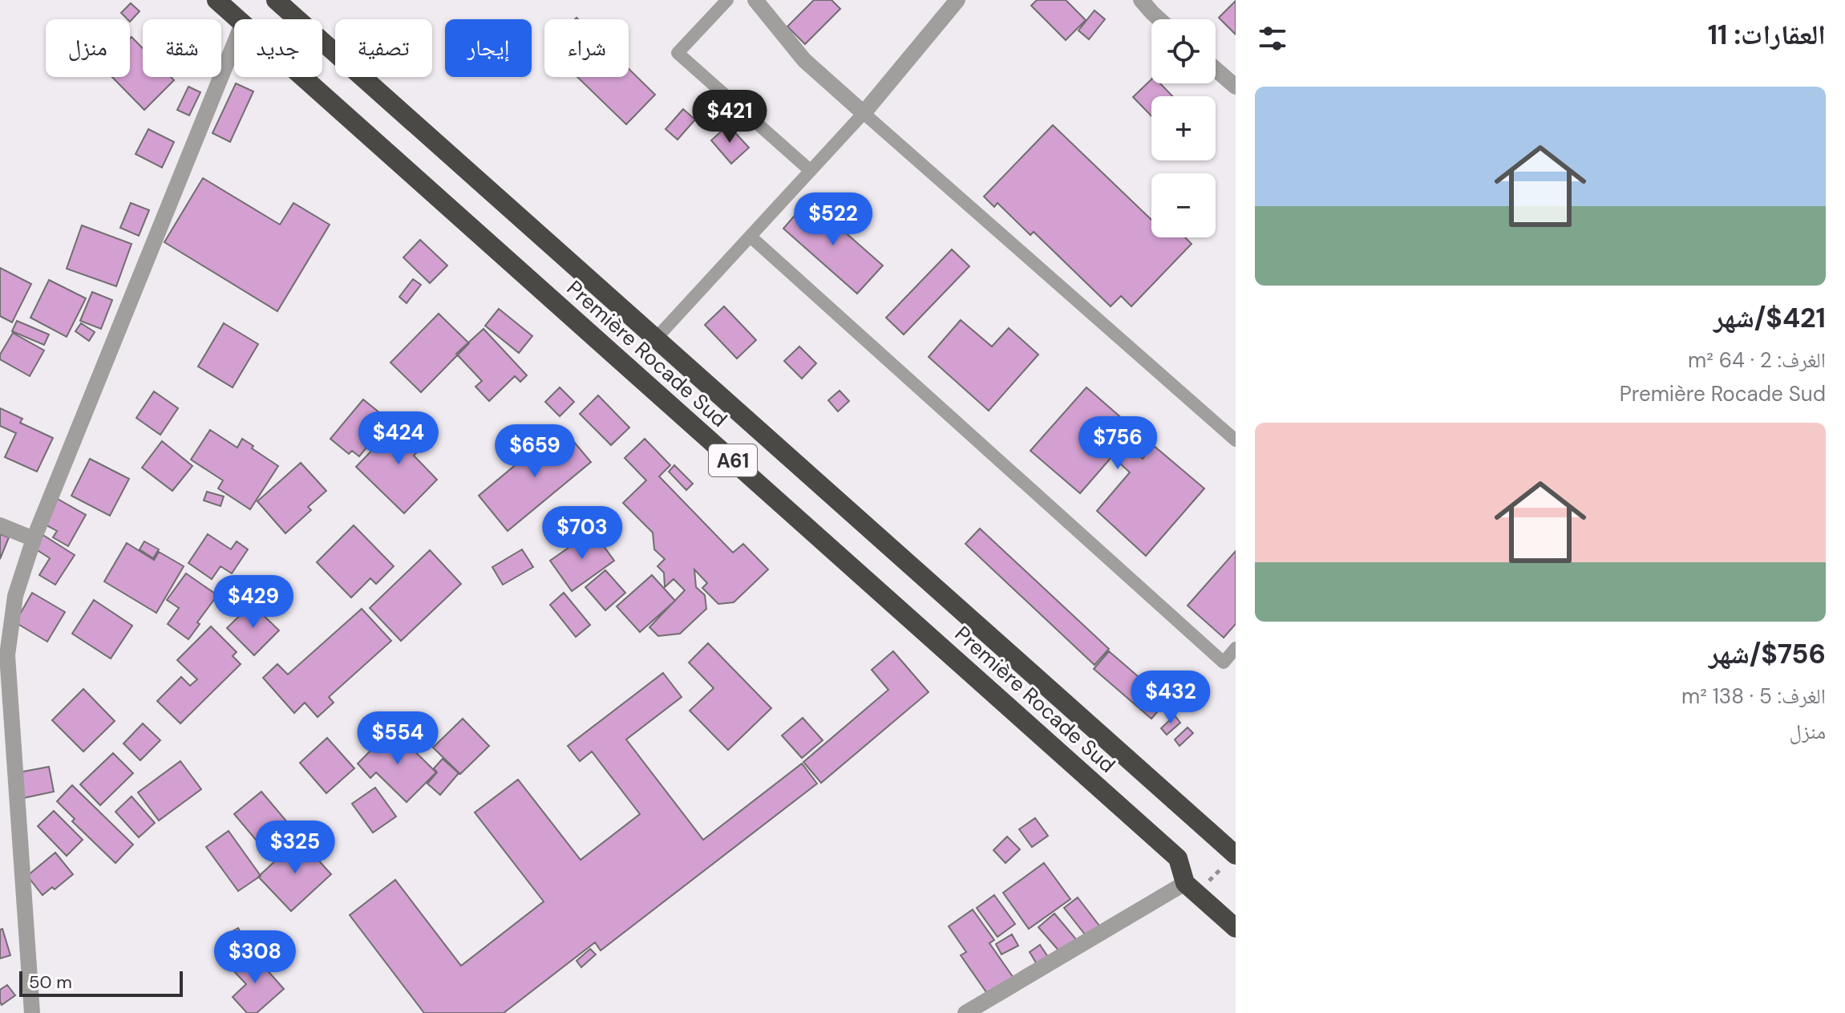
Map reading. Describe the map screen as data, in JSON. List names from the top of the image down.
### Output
{
  "streets": {
    "highway": ["Première Rocade Sud", "A61"]
  },
  "scale_bar": "50 m",
  "page": {
    "heading": "العقارات: 11",
    "map_buttons": ["+", "−"],
    "chip": [
      "شراء",
      "إيجار",
      "تصفية",
      "جديد",
      "شقة",
      "منزل"
    ],
    "list": [
      {
        "name": "$421/شهر",
        "note": "الغرف: 2 · 64 m² · Première Rocade Sud"
      },
      {
        "name": "$756/شهر",
        "note": "الغرف: 5 · 138 m² · منزل"
      }
    ],
    "price": [
      "$421",
      "$522",
      "$424",
      "$756",
      "$659",
      "$703",
      "$429",
      "$432",
      "$554",
      "$325",
      "$308"
    ],
    "scale": "50 m"
  }
}
